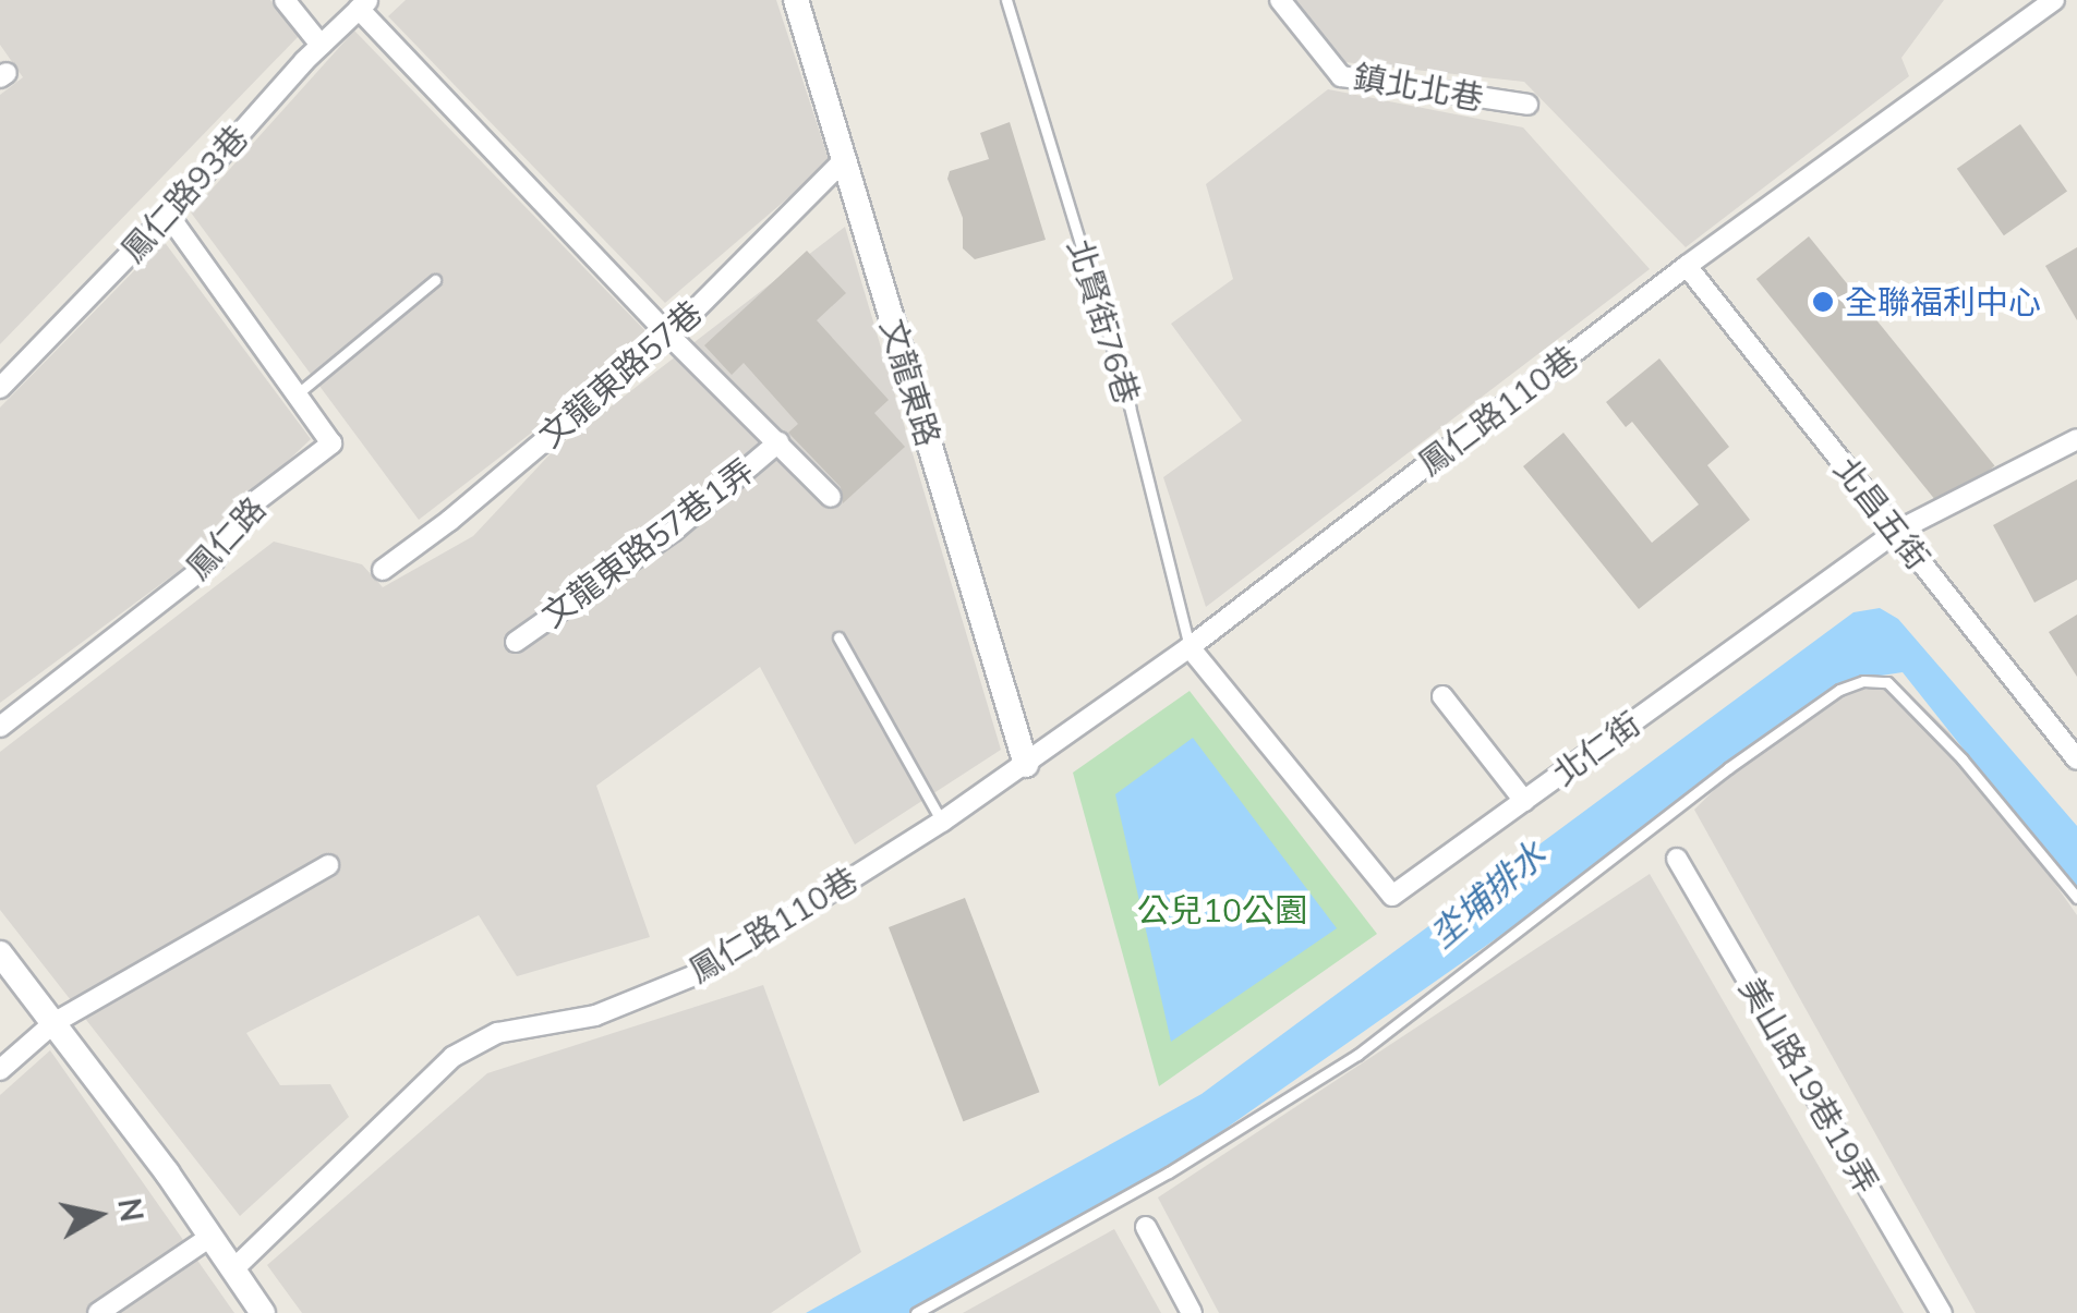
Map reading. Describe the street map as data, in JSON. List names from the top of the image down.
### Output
{
  "streets": {
    "street": [
      "鎮北北巷",
      "鳳仁路93巷",
      "文龍東路57巷",
      "文龍東路",
      "鳳仁路110巷",
      "北昌五街",
      "鳳仁路",
      "文龍東路57巷1弄",
      "北仁街",
      "美山路19巷19弄"
    ],
    "lane": ["北賢街76巷"]
  },
  "crossings": [
    ["鳳仁路93巷", "鳳仁路"],
    ["北賢街76巷", "鳳仁路110巷"],
    ["北賢街76巷", "北仁街"],
    ["文龍東路57巷", "文龍東路"],
    ["文龍東路", "鳳仁路110巷"],
    ["鳳仁路110巷", "北昌五街"],
    ["鳳仁路110巷", "北仁街"],
    ["北昌五街", "北仁街"]
  ],
  "water": ["坔埔排水"],
  "parks": ["公兒10公園"],
  "places": ["全聯福利中心"],
  "north": "right"
}
